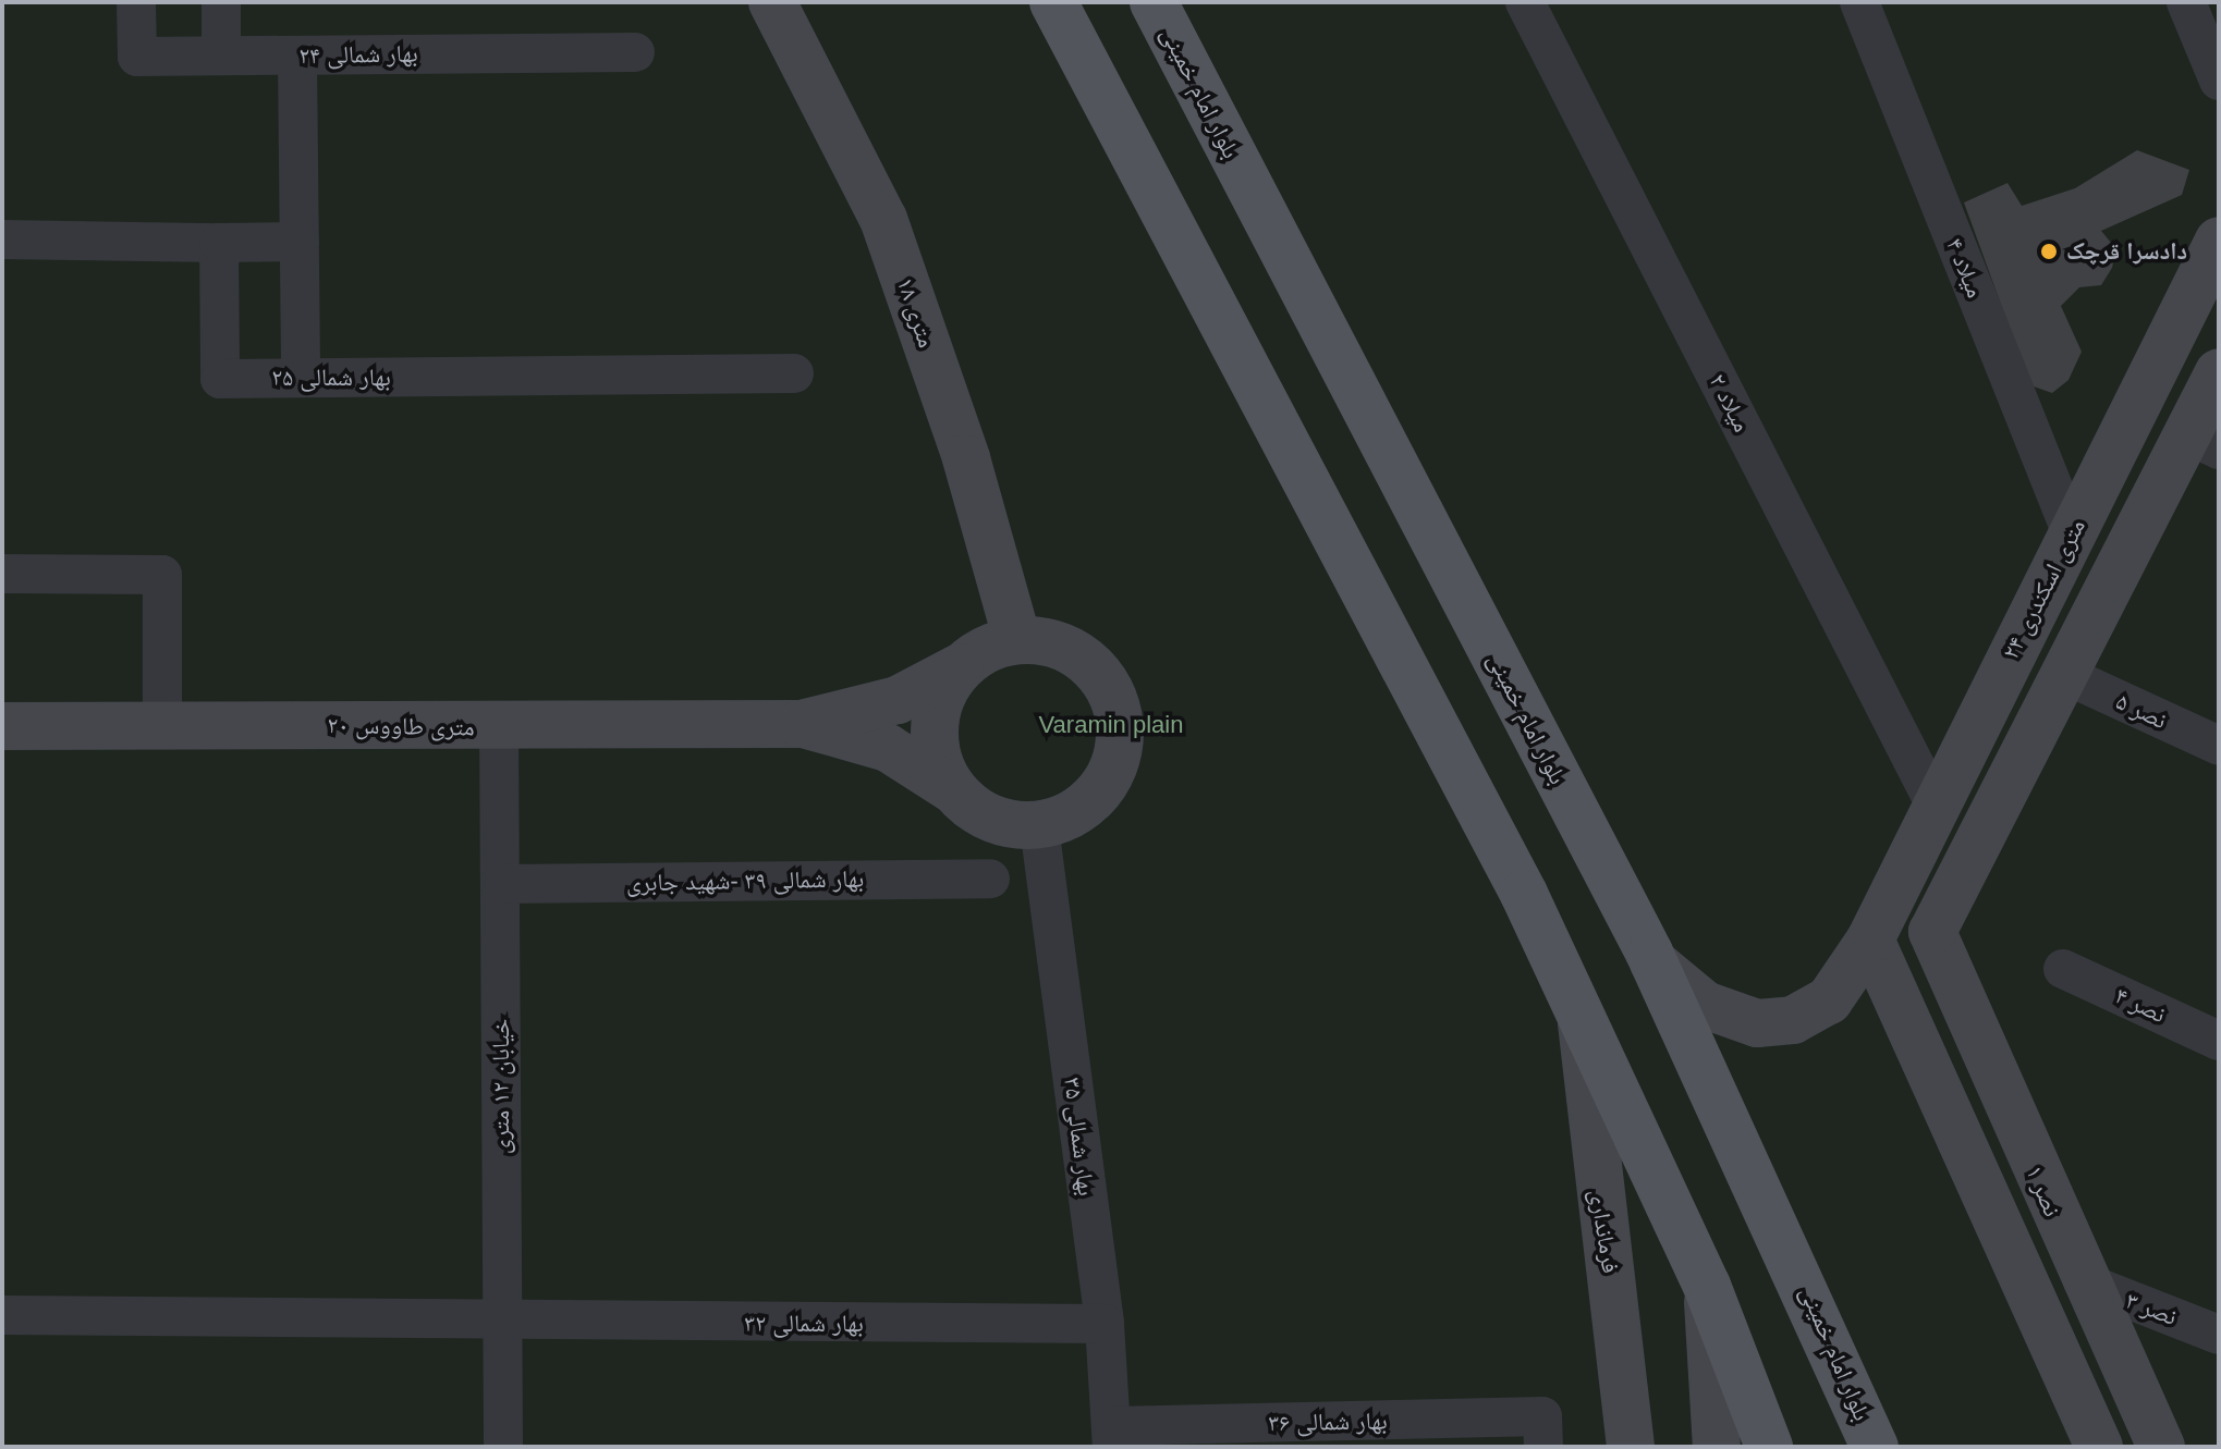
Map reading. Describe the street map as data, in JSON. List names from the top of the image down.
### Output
{
  "streets": {
    "main road": ["بلوار امام خمینی"],
    "street": [
      "بهار شمالی ۲۴",
      "میلاد ۴",
      "۱۸ متری",
      "بهار شمالی ۲۵",
      "میلاد ۲",
      "۲۴ متری اسکندری",
      "نصر ۵",
      "۲۰ متری طاووس",
      "بهار شمالی ۳۹ -شهید جابری",
      "نصر ۴",
      "خیابان ۱۲ متری",
      "بهار شمالی ۳۵",
      "نصر ۱",
      "فرمانداری",
      "نصر ۳",
      "بهار شمالی ۳۲",
      "بهار شمالی ۳۶"
    ]
  },
  "crossings": [
    ["بلوار امام خمینی", "۲۴ متری اسکندری"],
    ["میلاد ۴", "۲۴ متری اسکندری"],
    ["۱۸ متری", "۲۰ متری طاووس"],
    ["۱۸ متری", "بهار شمالی ۳۵"],
    ["میلاد ۲", "۲۴ متری اسکندری"],
    ["نصر ۵", "نصر ۱"],
    ["۲۰ متری طاووس", "خیابان ۱۲ متری"],
    ["۲۰ متری طاووس", "بهار شمالی ۳۵"],
    ["بهار شمالی ۳۹ -شهید جابری", "خیابان ۱۲ متری"],
    ["خیابان ۱۲ متری", "بهار شمالی ۳۲"],
    ["بهار شمالی ۳۵", "بهار شمالی ۳۲"],
    ["بهار شمالی ۳۵", "بهار شمالی ۳۶"],
    ["نصر ۱", "نصر ۳"]
  ],
  "parks": ["Varamin plain"],
  "places": ["دادسرا قرچک"]
}
